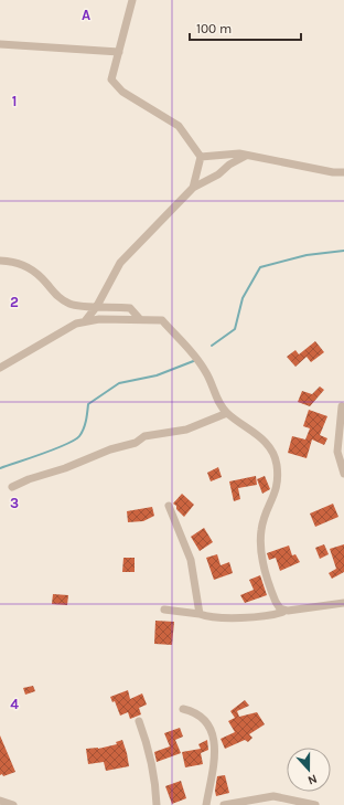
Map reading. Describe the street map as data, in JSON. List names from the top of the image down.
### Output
{
  "scale_bar": "100 m",
  "north": "bottom",
  "grid": {
    "columns": ["A"],
    "rows": [
      "1",
      "2",
      "3",
      "4"
    ]
  }
}
